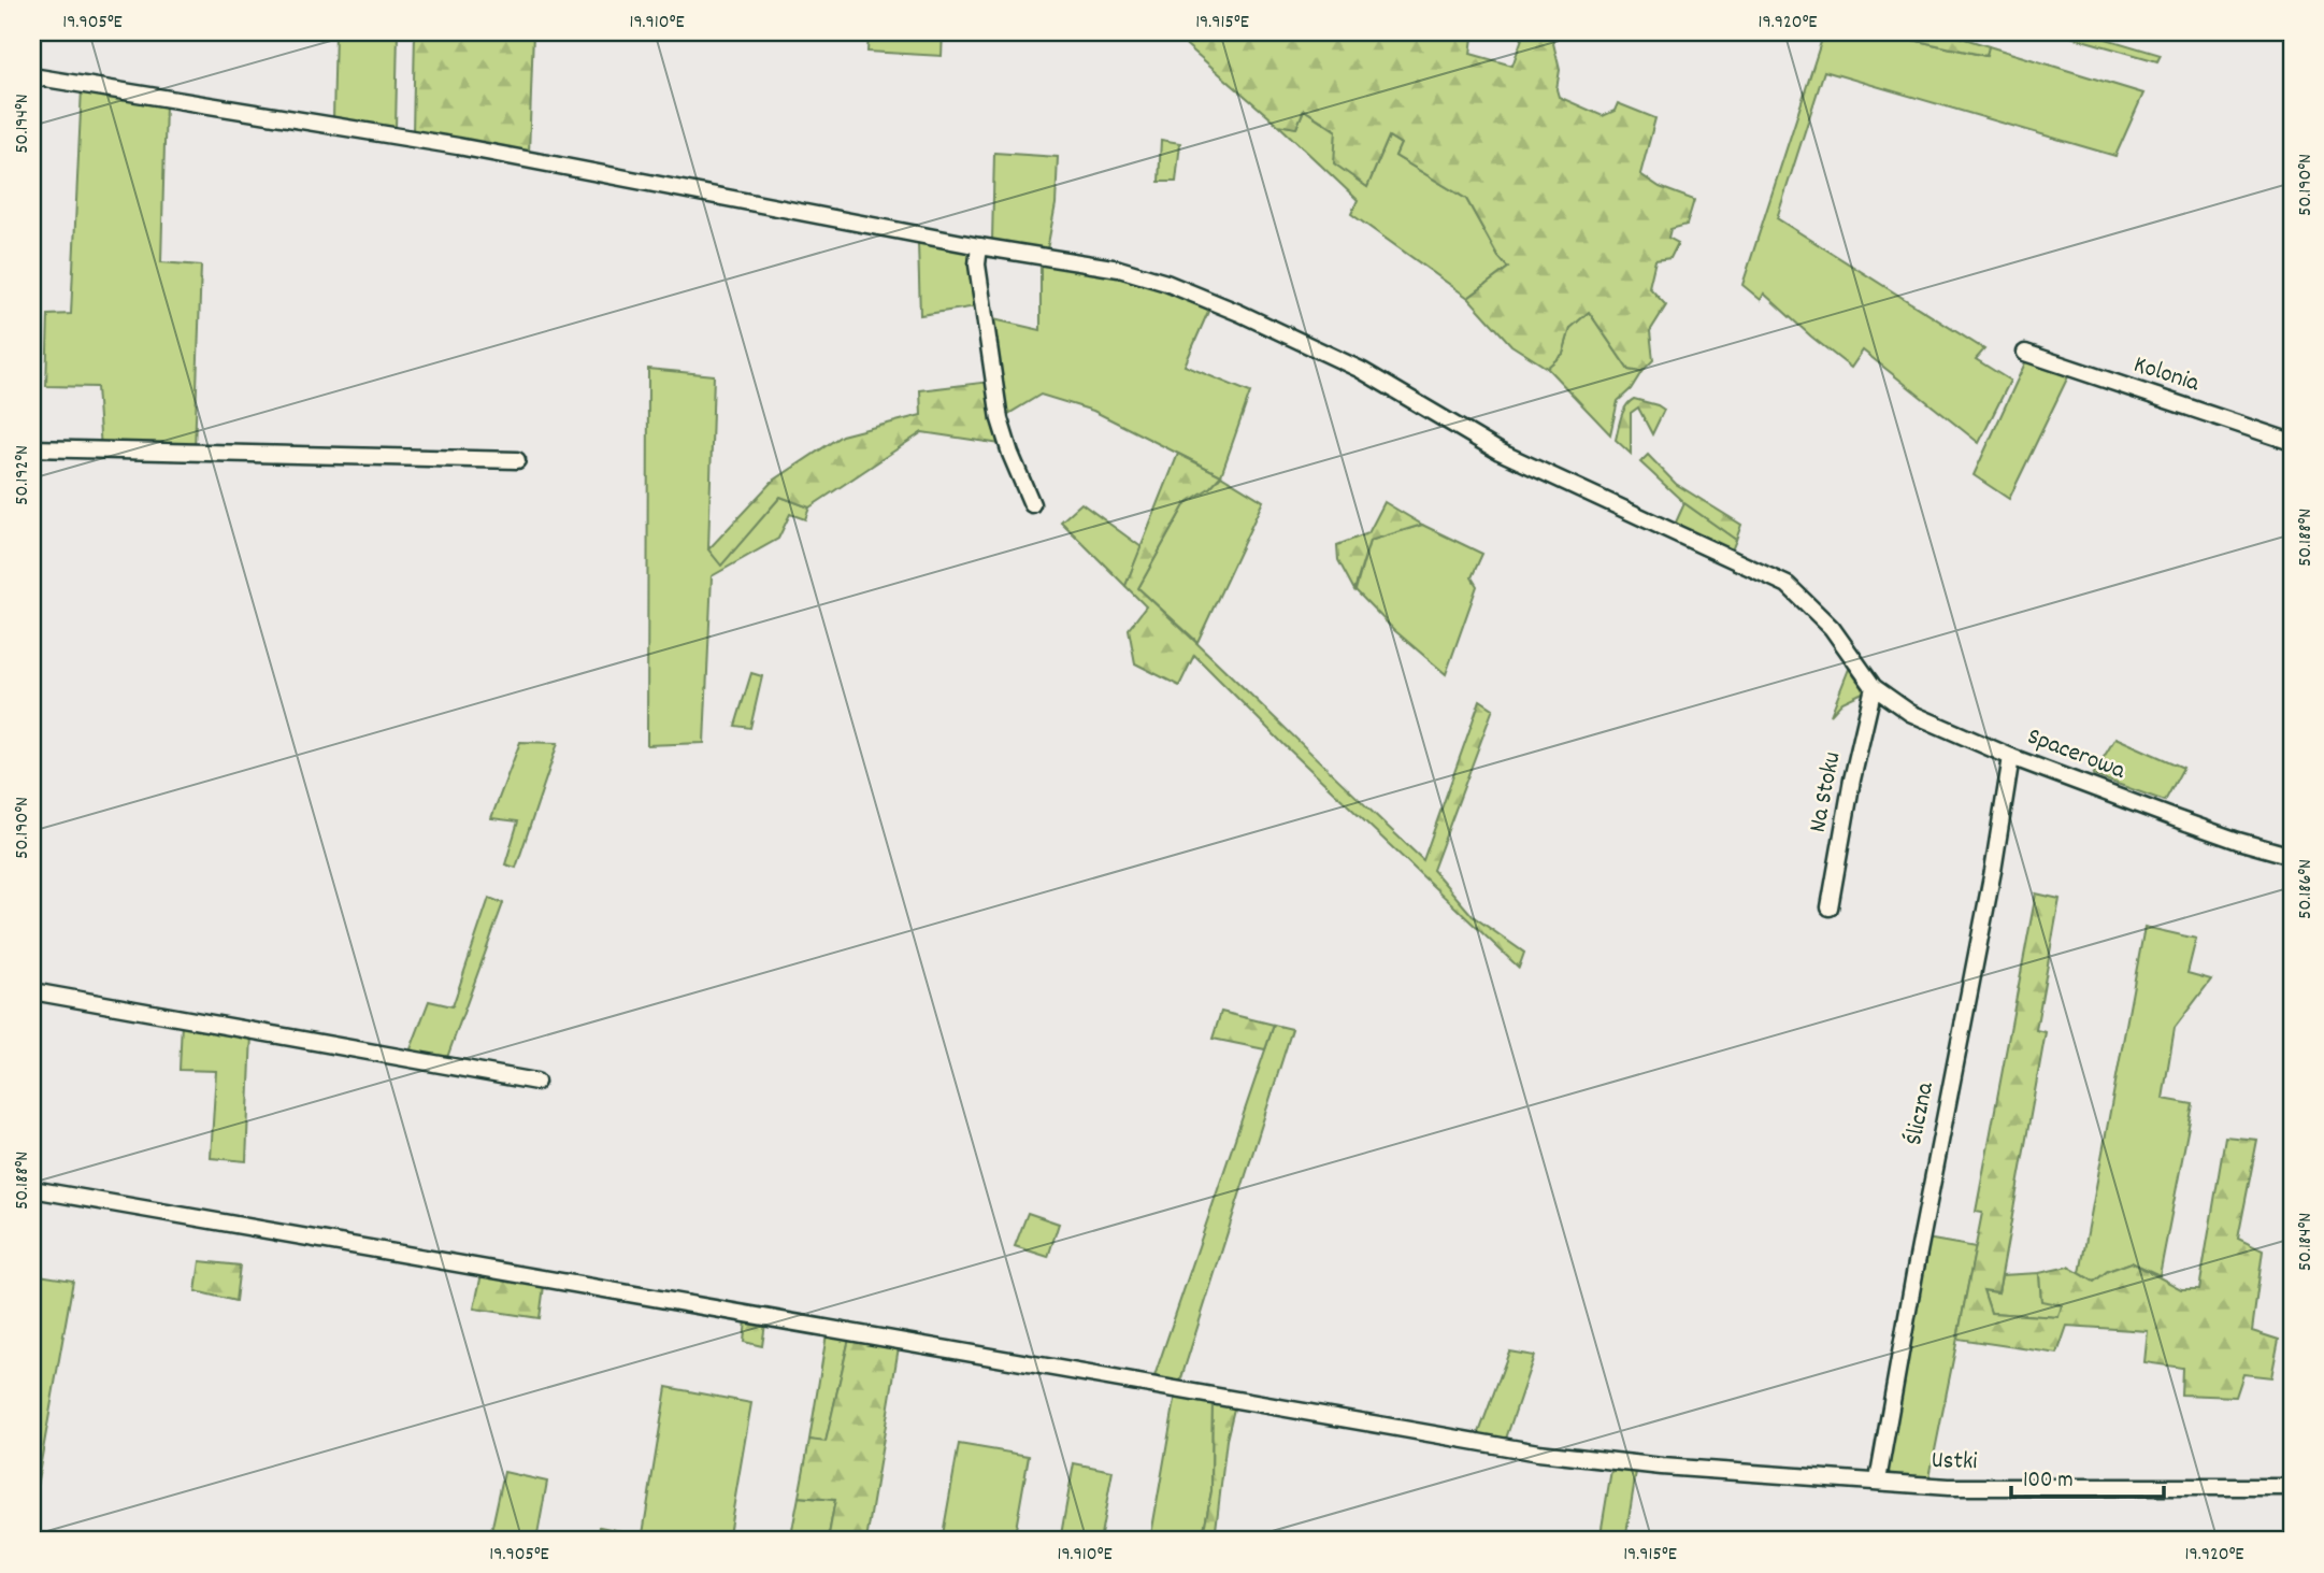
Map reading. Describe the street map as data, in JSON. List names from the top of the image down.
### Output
{
  "streets": {
    "street": [
      "Kolonia",
      "Spacerowa",
      "Na Stoku",
      "Śliczna",
      "Ustki"
    ]
  },
  "crossings": [
    ["Spacerowa", "Na Stoku"],
    ["Spacerowa", "Śliczna"],
    ["Śliczna", "Ustki"]
  ],
  "scale_bar": "100 m",
  "coordinates": [
    "19.905°E",
    "19.910°E",
    "19.915°E",
    "19.920°E",
    "50.194°N",
    "50.190°N",
    "50.192°N",
    "50.188°N",
    "50.186°N",
    "50.184°N"
  ]
}
